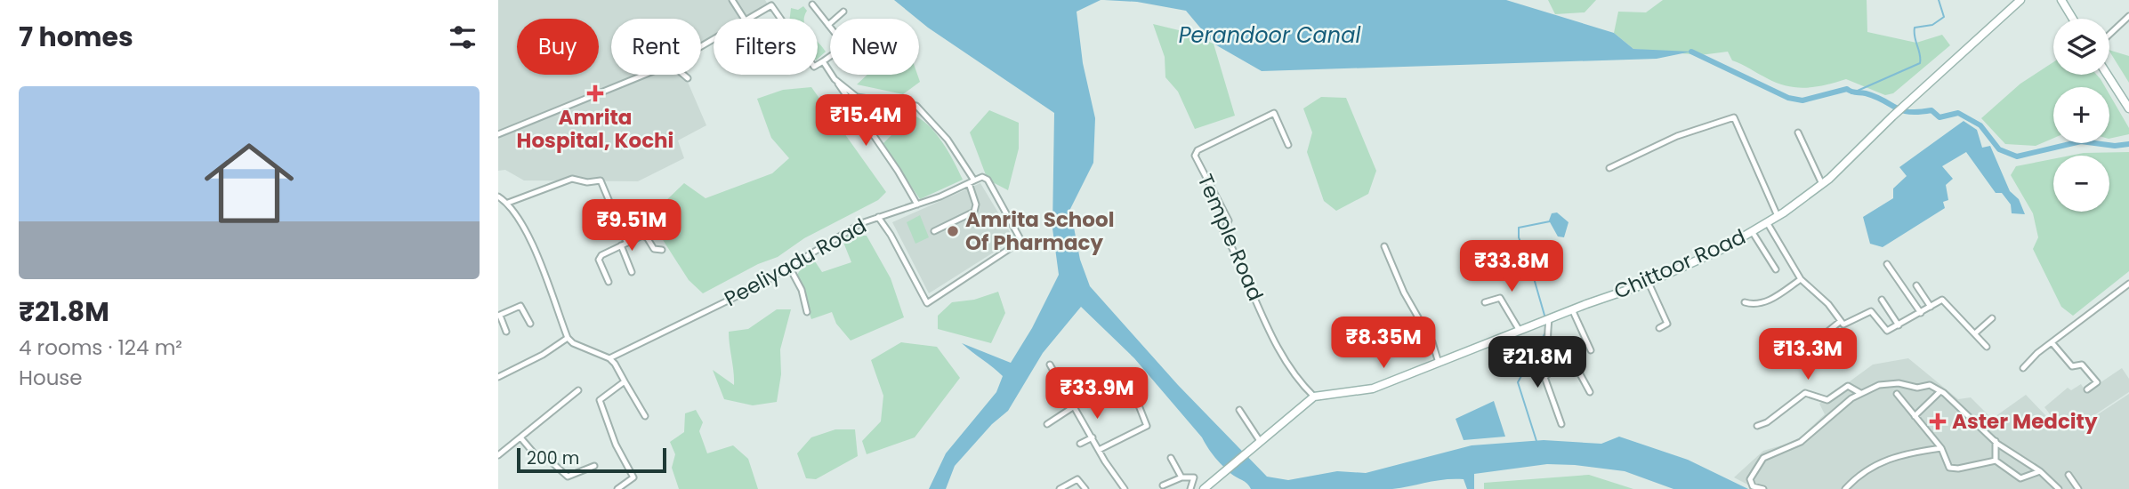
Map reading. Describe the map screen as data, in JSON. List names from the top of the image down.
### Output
{
  "streets": {
    "main road": ["Chittoor Road"],
    "street": ["Temple Road", "Peeliyadu Road"]
  },
  "crossings": [
    ["Temple Road", "Chittoor Road"]
  ],
  "water": ["Perandoor Canal"],
  "places": {
    "health": ["Amrita Hospital, Kochi", "Aster Medcity"],
    "other": ["Amrita School Of Pharmacy"]
  },
  "scale_bar": "200 m",
  "page": {
    "heading": "7 homes",
    "map_buttons": ["+", "−"],
    "chip": [
      "Buy",
      "Rent",
      "Filters",
      "New"
    ],
    "list": [
      {
        "name": "₹21.8M",
        "note": "4 rooms · 124 m² · House"
      }
    ],
    "price": [
      "₹15.4M",
      "₹9.51M",
      "₹33.8M",
      "₹8.35M",
      "₹13.3M",
      "₹21.8M",
      "₹33.9M"
    ],
    "scale": "200 m"
  }
}
